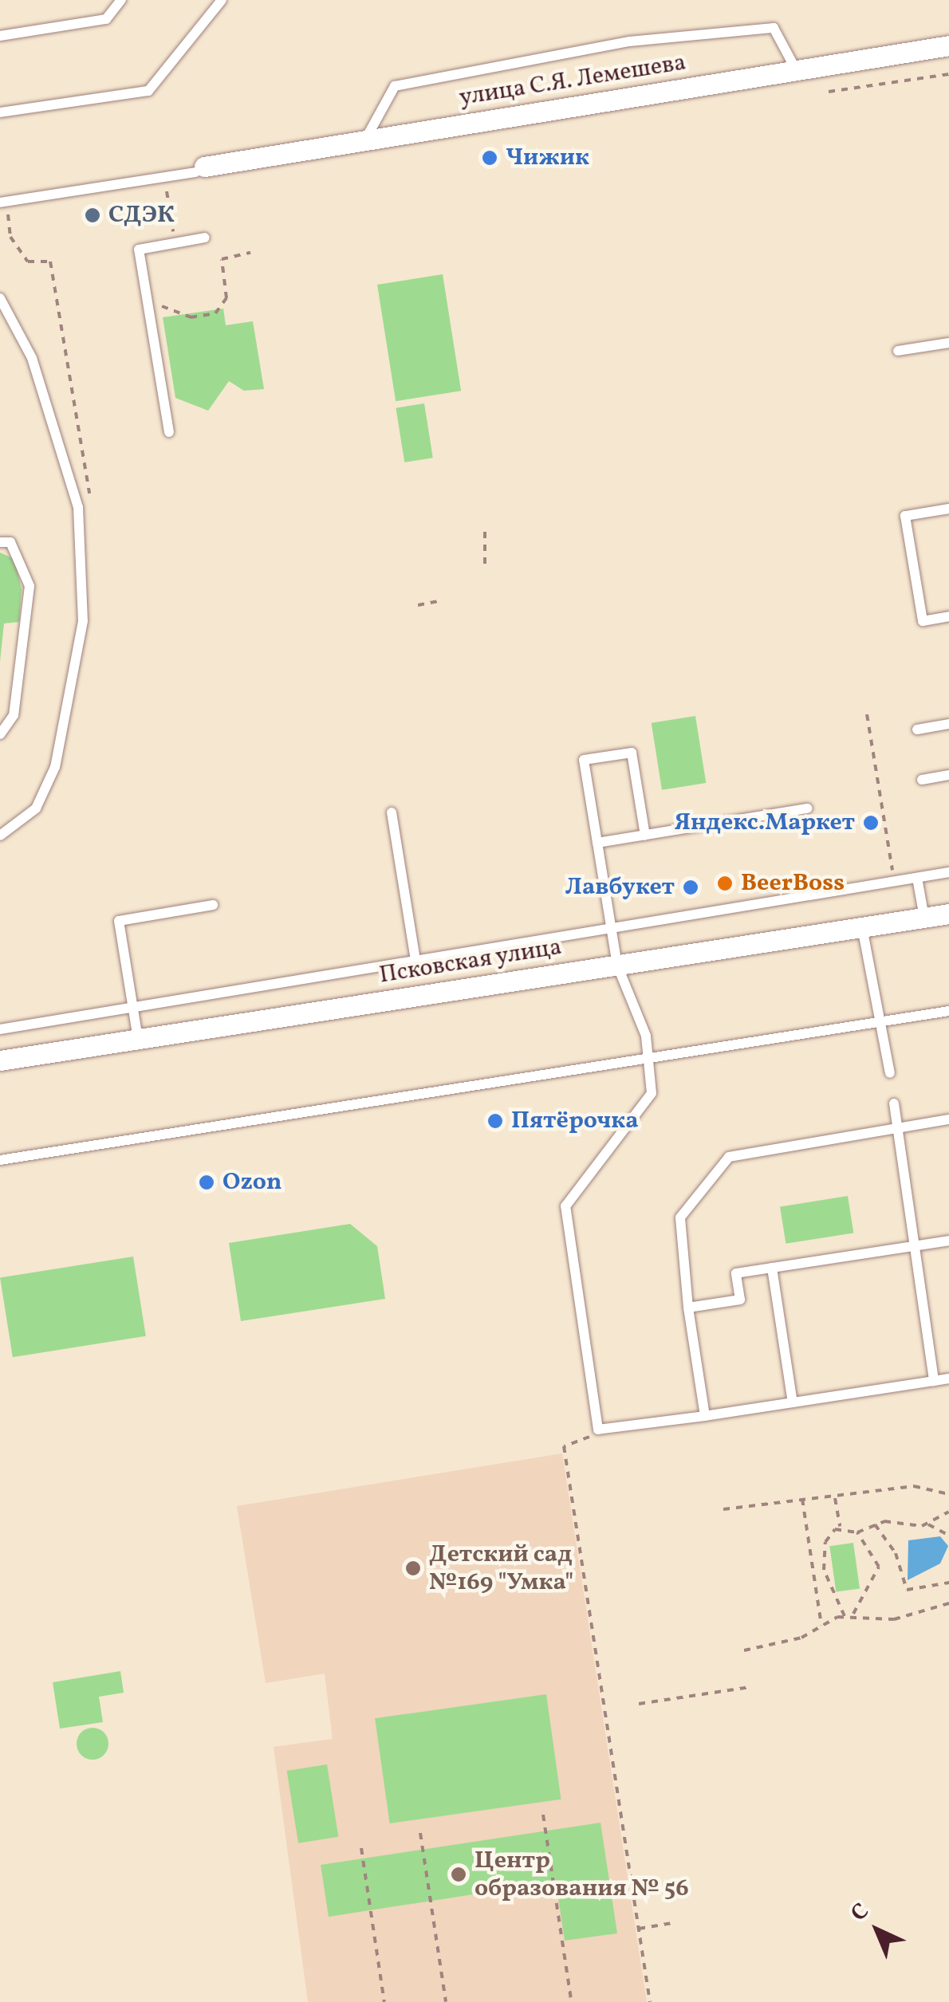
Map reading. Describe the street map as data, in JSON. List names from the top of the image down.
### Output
{
  "streets": {
    "street": ["улица С.Я. Лемешева", "Псковская улица"]
  },
  "places": [
    "Чижик",
    "СДЭК",
    "Яндекс.Маркет",
    "BeerBoss",
    "Лавбукет",
    "Пятёрочка",
    "Ozon",
    "Детский сад №169 \"Умка\"",
    "Центр образования № 56"
  ],
  "north": "top left"
}
